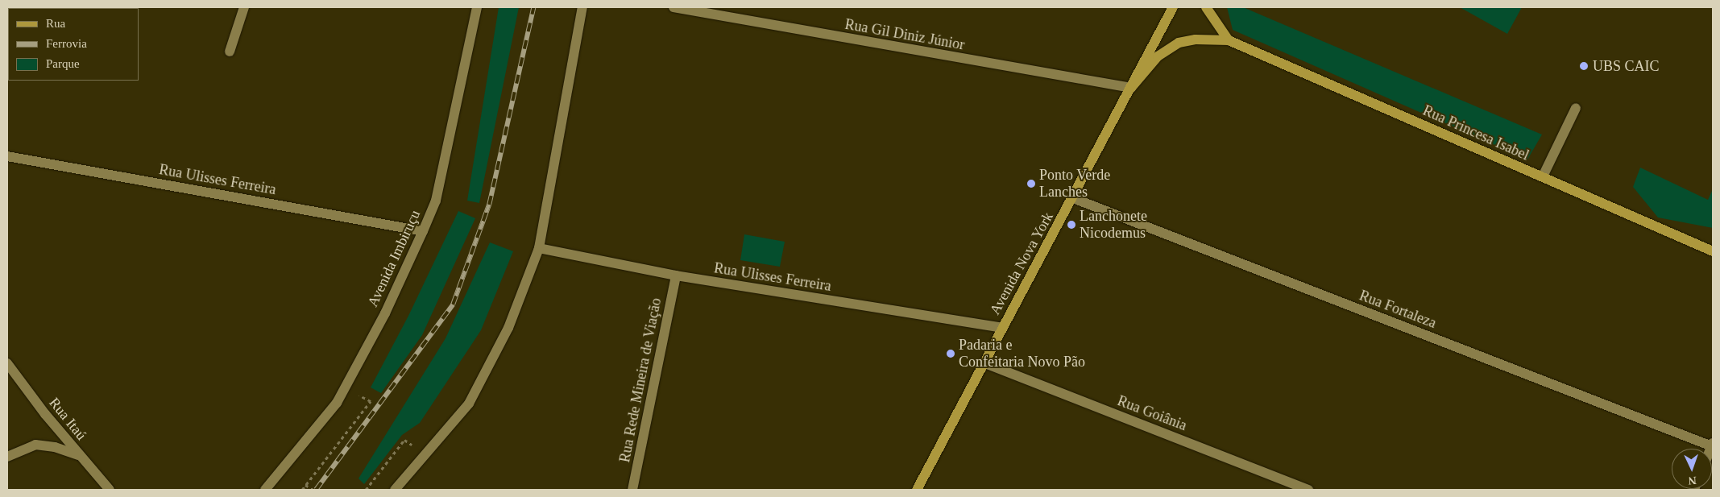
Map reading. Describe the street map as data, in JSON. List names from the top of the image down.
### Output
{
  "streets": {
    "main road": ["Rua Princesa Isabel", "Avenida Nova York"],
    "street": [
      "Rua Gil Diniz Júnior",
      "Rua Ulisses Ferreira",
      "Avenida Imbiruçu",
      "Rua Fortaleza",
      "Rua Rede Mineira de Viação",
      "Rua Goiânia",
      "Rua Itaú"
    ]
  },
  "crossings": [
    ["Rua Gil Diniz Júnior", "Rua Princesa Isabel"],
    ["Rua Gil Diniz Júnior", "Avenida Nova York"],
    ["Rua Princesa Isabel", "Avenida Nova York"],
    ["Rua Ulisses Ferreira", "Avenida Imbiruçu"],
    ["Rua Ulisses Ferreira", "Avenida Nova York"],
    ["Rua Ulisses Ferreira", "Rua Rede Mineira de Viação"],
    ["Avenida Nova York", "Rua Fortaleza"],
    ["Avenida Nova York", "Rua Goiânia"]
  ],
  "places": [
    "UBS CAIC",
    "Ponto Verde Lanches",
    "Lanchonete Nicodemus",
    "Padaria e Confeitaria Novo Pão"
  ],
  "legend": ["Rua", "Ferrovia", "Parque"],
  "north": "bottom"
}
